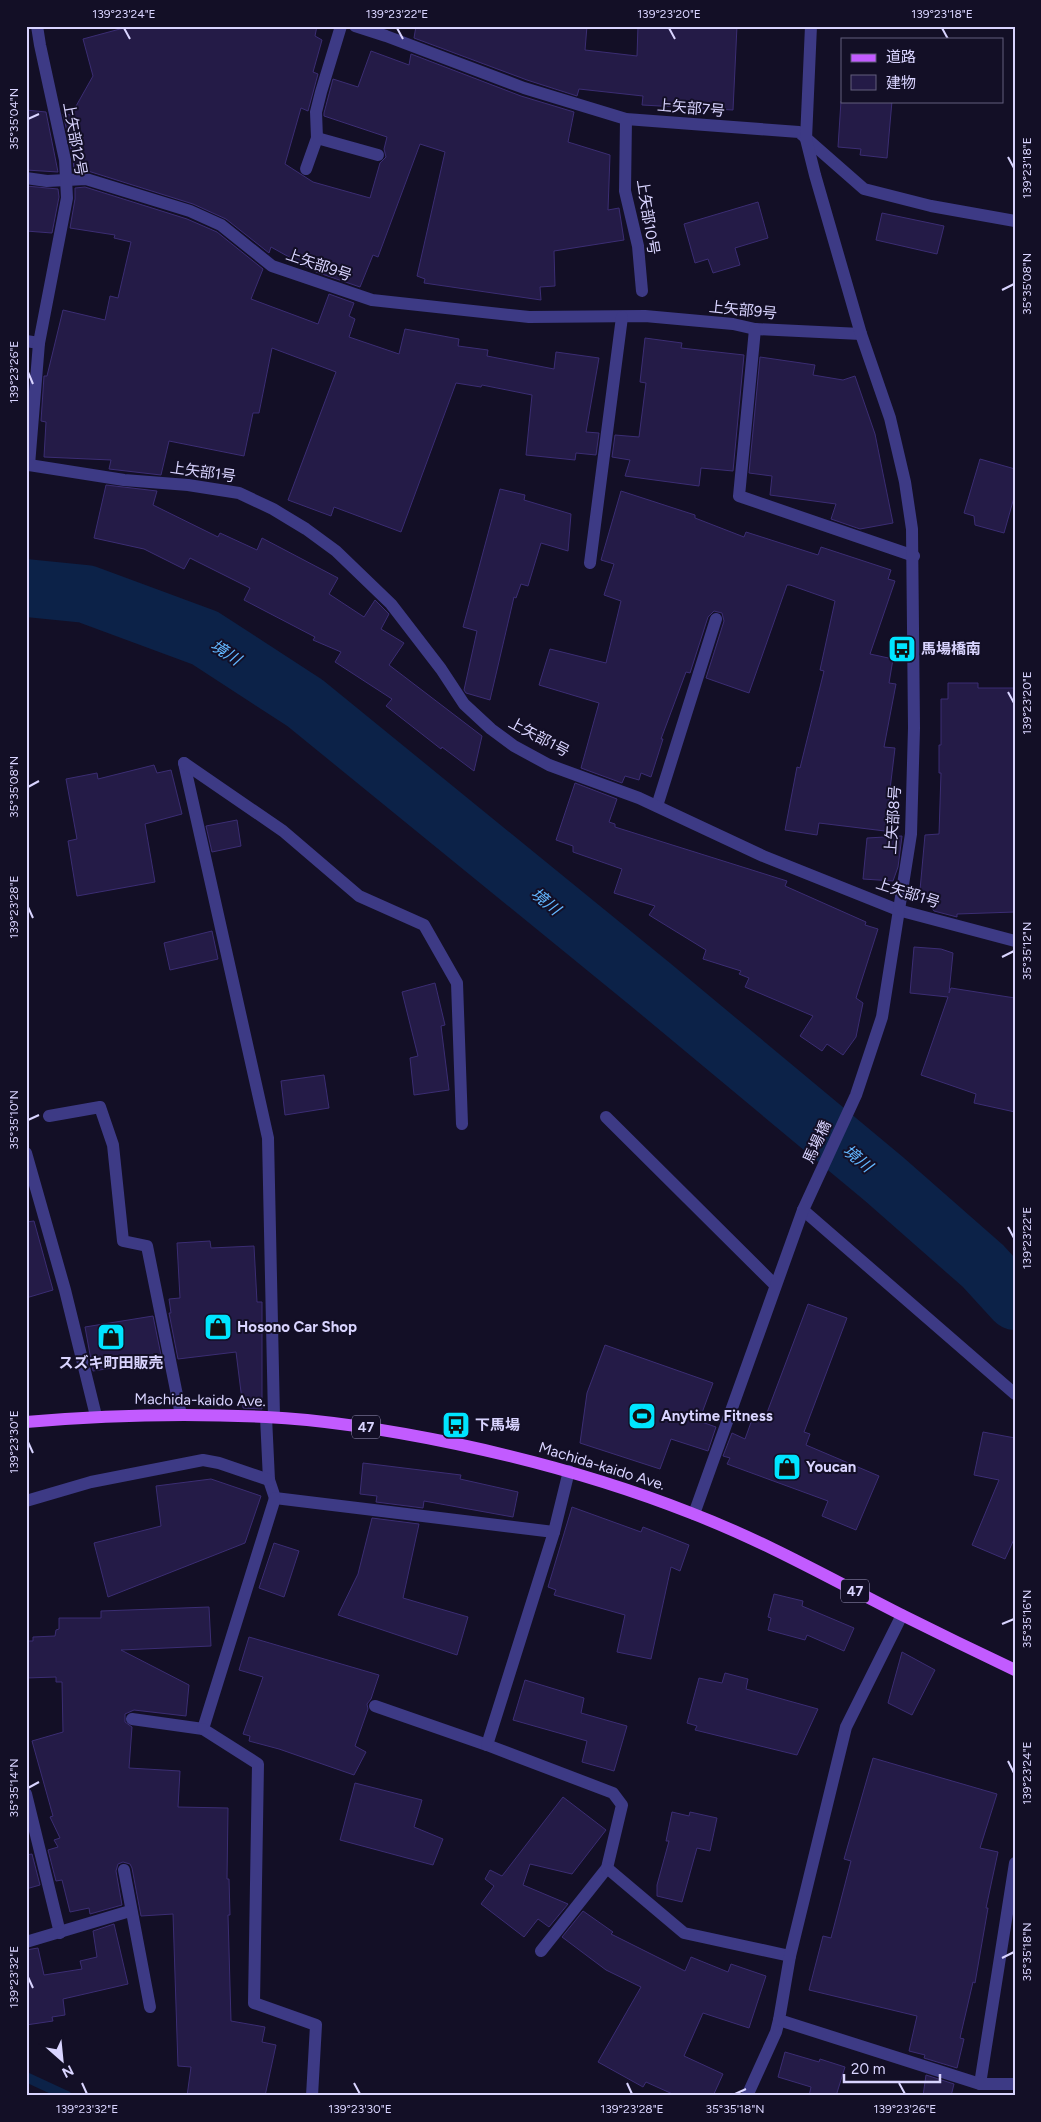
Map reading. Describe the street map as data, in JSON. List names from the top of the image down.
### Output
{
  "streets": {
    "main road": ["Machida-kaido Ave.", "47"],
    "street": [
      "上矢部7号",
      "上矢部12号",
      "上矢部10号",
      "上矢部9号",
      "上矢部1号",
      "上矢部8号",
      "馬場橋"
    ]
  },
  "crossings": [
    ["上矢部7号", "上矢部10号"],
    ["上矢部7号", "上矢部8号"],
    ["上矢部12号", "上矢部9号"],
    ["上矢部12号", "上矢部1号"],
    ["上矢部9号", "上矢部8号"],
    ["上矢部1号", "上矢部8号"],
    ["上矢部8号", "馬場橋"],
    ["馬場橋", "Machida-kaido Ave."]
  ],
  "water": ["境川"],
  "places": {
    "bus stop": ["馬場橋南", "下馬場"],
    "shop": ["Hosono Car Shop", "スズキ町田販売", "Youcan"],
    "sports": ["Anytime Fitness"]
  },
  "legend": ["道路", "建物"],
  "scale_bar": "20 m",
  "north": "bottom right",
  "coordinates": [
    "139°23'24\"E",
    "139°23'22\"E",
    "139°23'20\"E",
    "139°23'18\"E",
    "35°35'04\"N",
    "35°35'08\"N",
    "139°23'26\"E",
    "139°23'28\"E",
    "35°35'12\"N",
    "35°35'10\"N",
    "139°23'30\"E",
    "35°35'16\"N",
    "35°35'14\"N",
    "35°35'18\"N",
    "139°23'32\"E"
  ]
}
